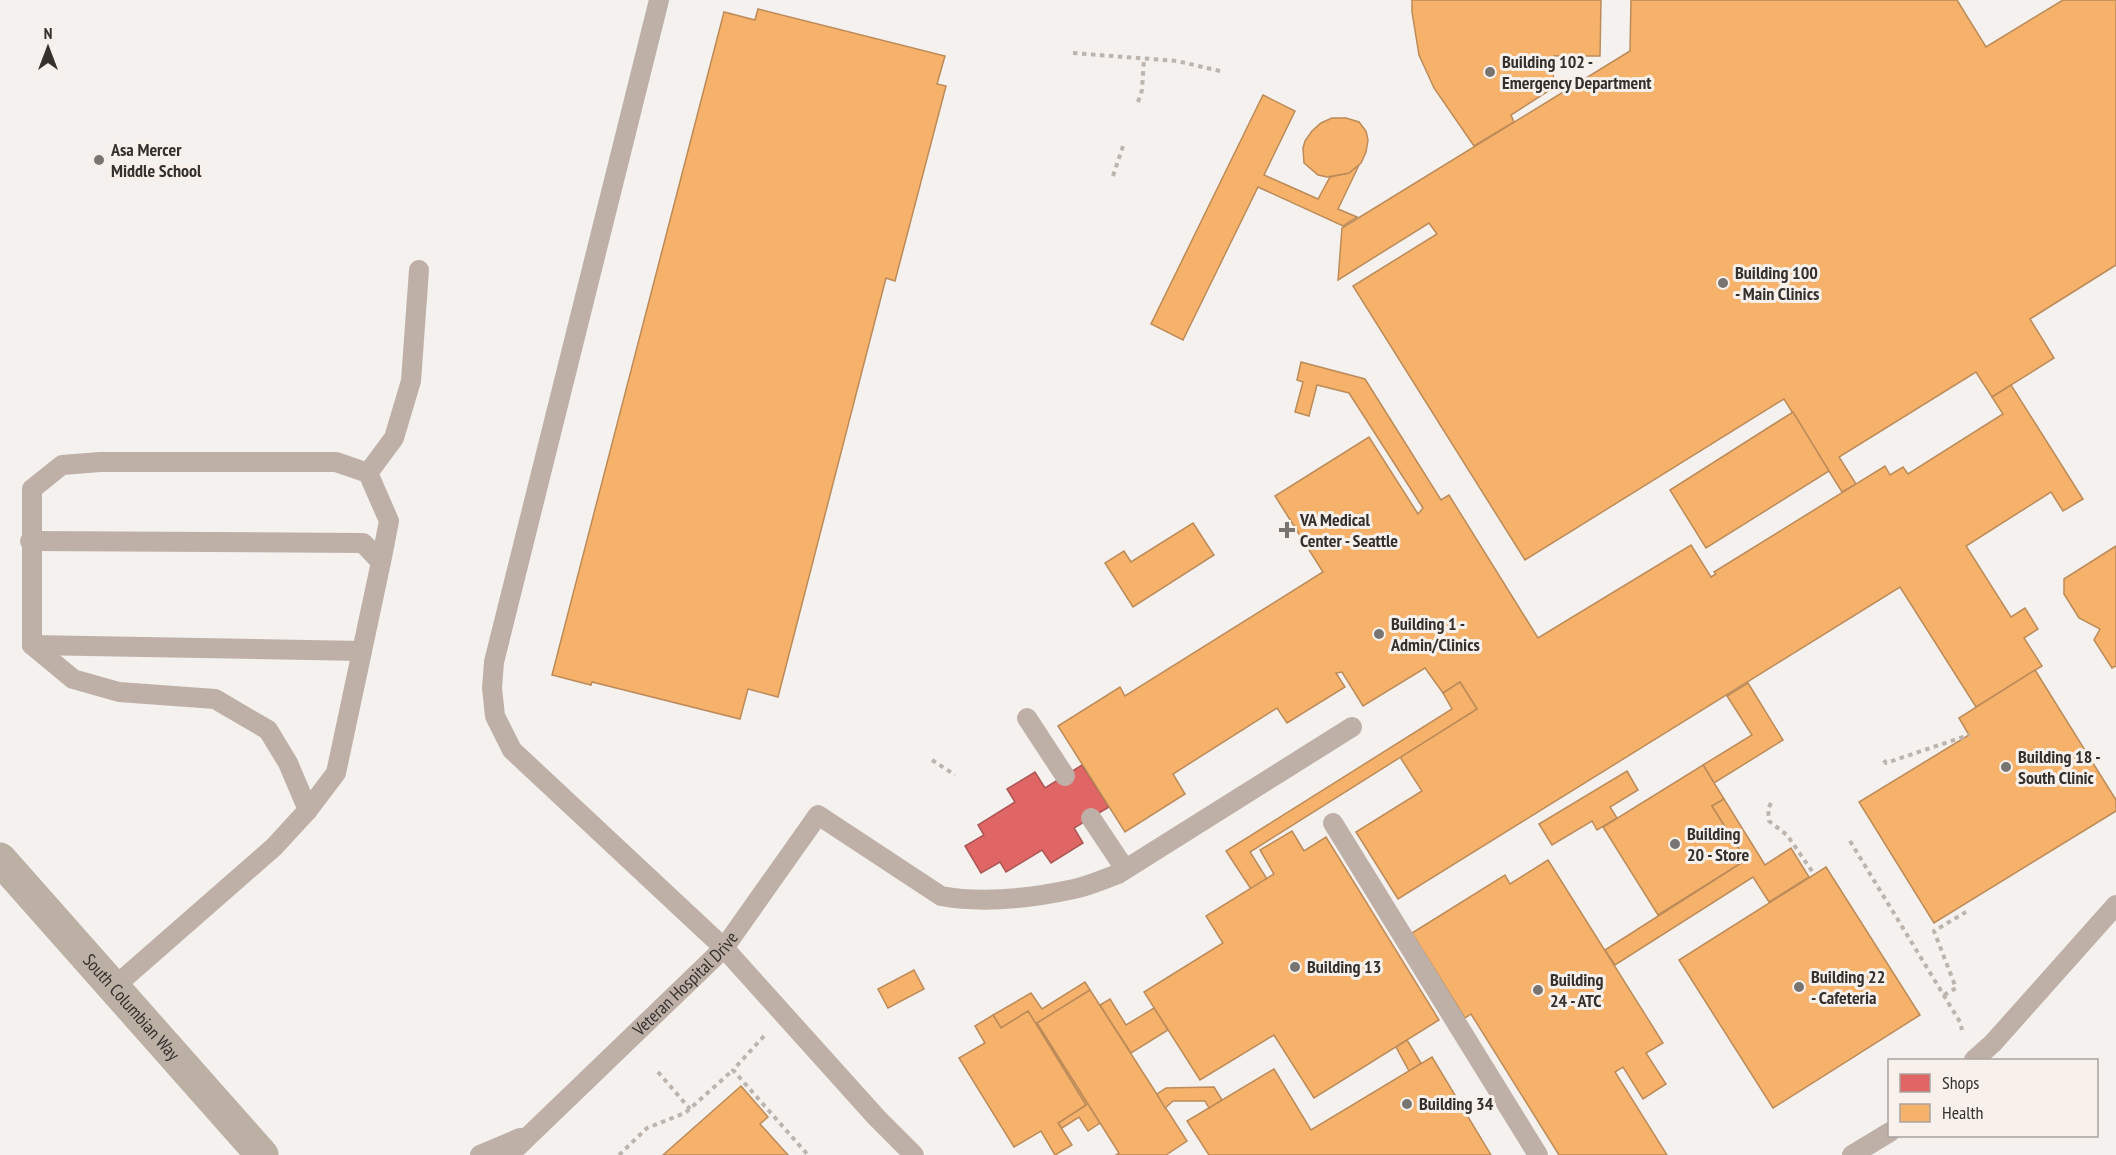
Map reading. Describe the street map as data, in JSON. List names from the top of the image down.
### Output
{
  "streets": {
    "main road": ["South Columbian Way"],
    "lane": ["Veteran Hospital Drive"]
  },
  "places": {
    "other": [
      "Building 102 - Emergency Department",
      "Asa Mercer Middle School",
      "Building 100 - Main Clinics",
      "Building 1 - Admin/Clinics",
      "Building 18 - South Clinic",
      "Building 20 - Store",
      "Building 13",
      "Building 22 - Cafeteria",
      "Building 24 - ATC",
      "Building 34"
    ],
    "health": ["VA Medical Center - Seattle"]
  },
  "legend": ["Shops", "Health"],
  "north": "top"
}
